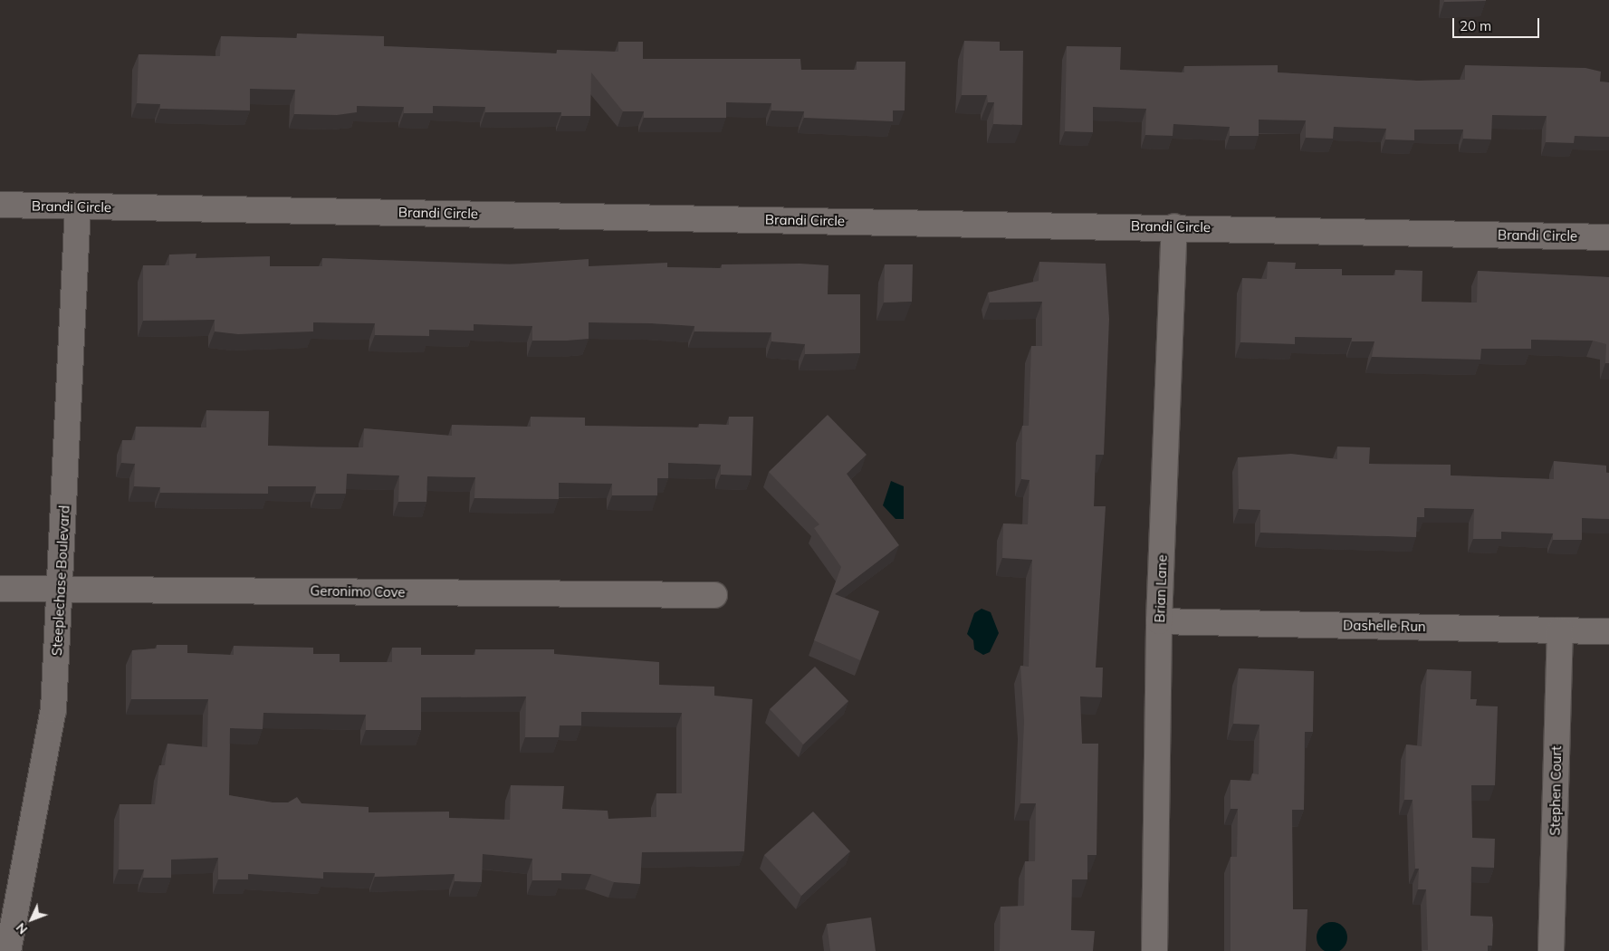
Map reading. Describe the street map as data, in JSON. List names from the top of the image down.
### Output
{
  "streets": {
    "street": [
      "Brandi Circle",
      "Steeplechase Boulevard",
      "Brian Lane",
      "Geronimo Cove",
      "Dashelle Run",
      "Stephen Court"
    ]
  },
  "crossings": [
    ["Brandi Circle", "Steeplechase Boulevard"],
    ["Brandi Circle", "Brian Lane"],
    ["Steeplechase Boulevard", "Geronimo Cove"],
    ["Brian Lane", "Dashelle Run"],
    ["Dashelle Run", "Stephen Court"]
  ],
  "scale_bar": "20 m",
  "north": "bottom left"
}
